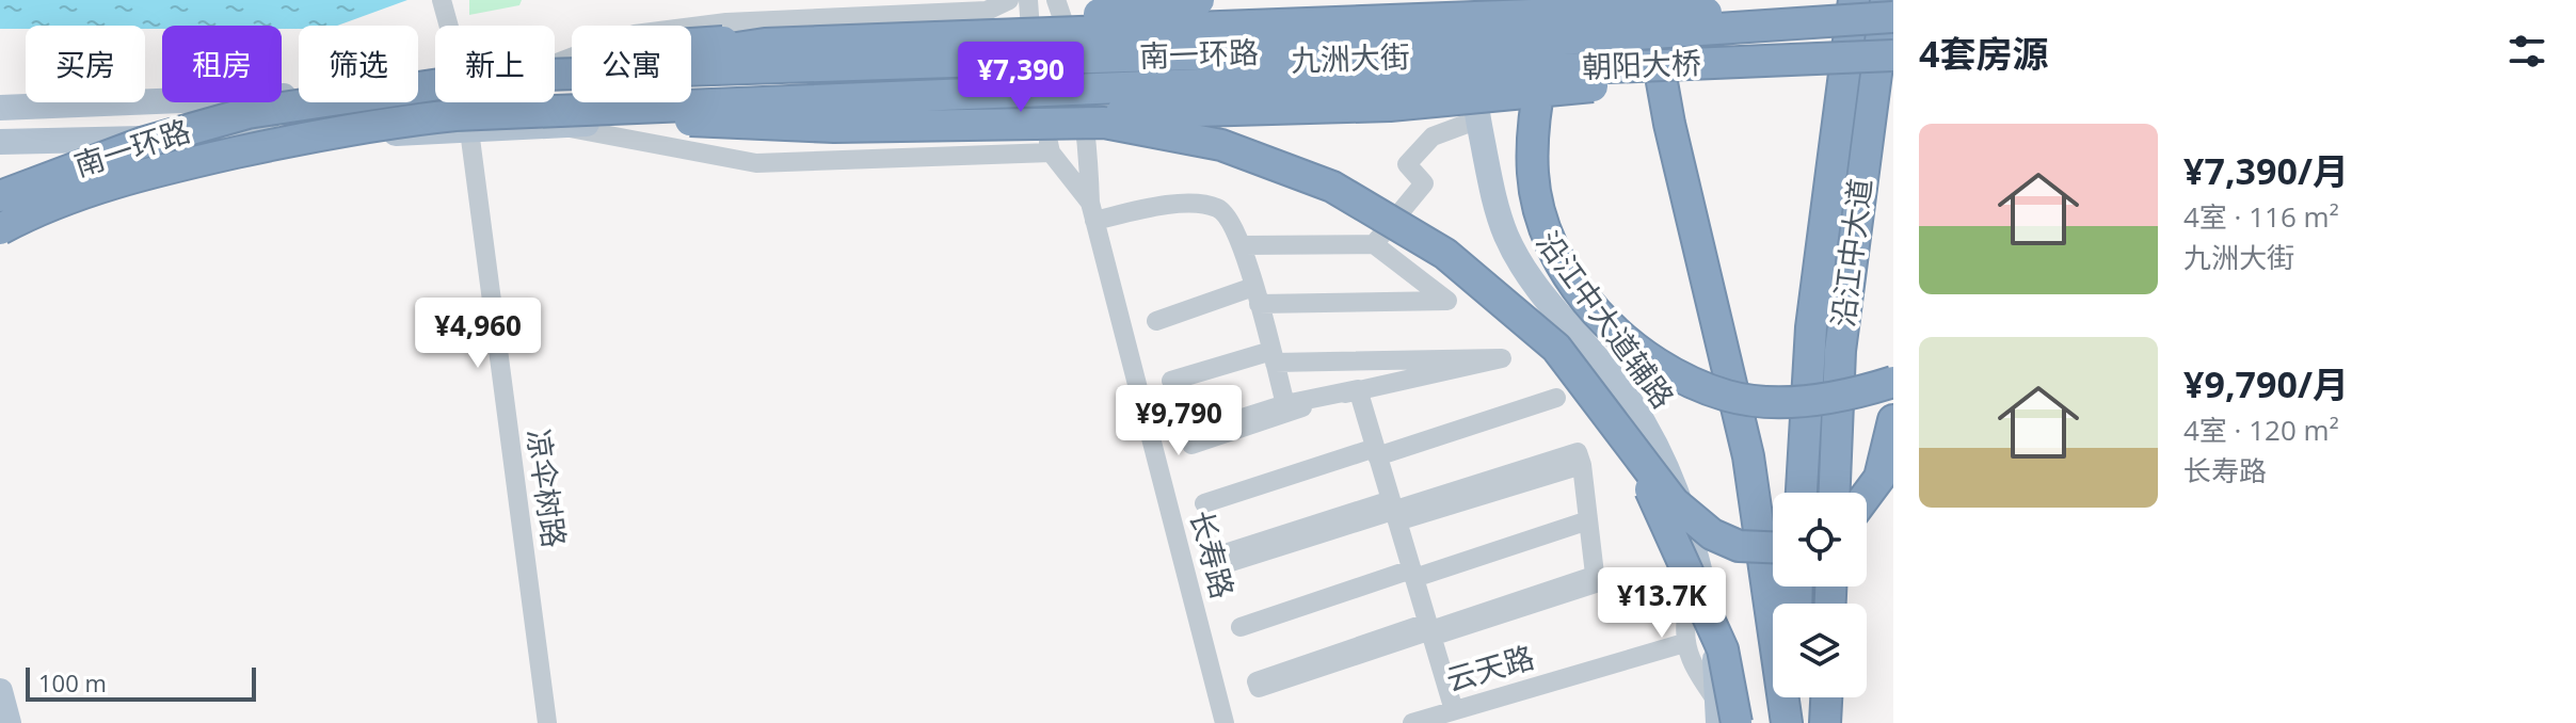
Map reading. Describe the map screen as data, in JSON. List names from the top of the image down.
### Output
{
  "streets": {
    "highway": ["南一环路", "朝阳大桥", "沿江中大道"],
    "main road": ["九洲大街", "沿江中大道辅路"],
    "street": ["凉伞树路", "长寿路", "云天路"]
  },
  "crossings": [
    ["南一环路", "朝阳大桥"],
    ["九洲大街", "沿江中大道辅路"],
    ["九洲大街", "凉伞树路"],
    ["九洲大街", "长寿路"],
    ["朝阳大桥", "沿江中大道"]
  ],
  "scale_bar": "100 m",
  "page": {
    "heading": "4套房源",
    "chip": [
      "买房",
      "租房",
      "筛选",
      "新上",
      "公寓"
    ],
    "price": [
      "¥7,390",
      "¥4,960",
      "¥9,790",
      "¥13.7K"
    ],
    "list": [
      {
        "name": "¥7,390/月",
        "note": "4室 · 116 m² · 九洲大街"
      },
      {
        "name": "¥9,790/月",
        "note": "4室 · 120 m² · 长寿路"
      }
    ],
    "scale": "100 m"
  }
}
